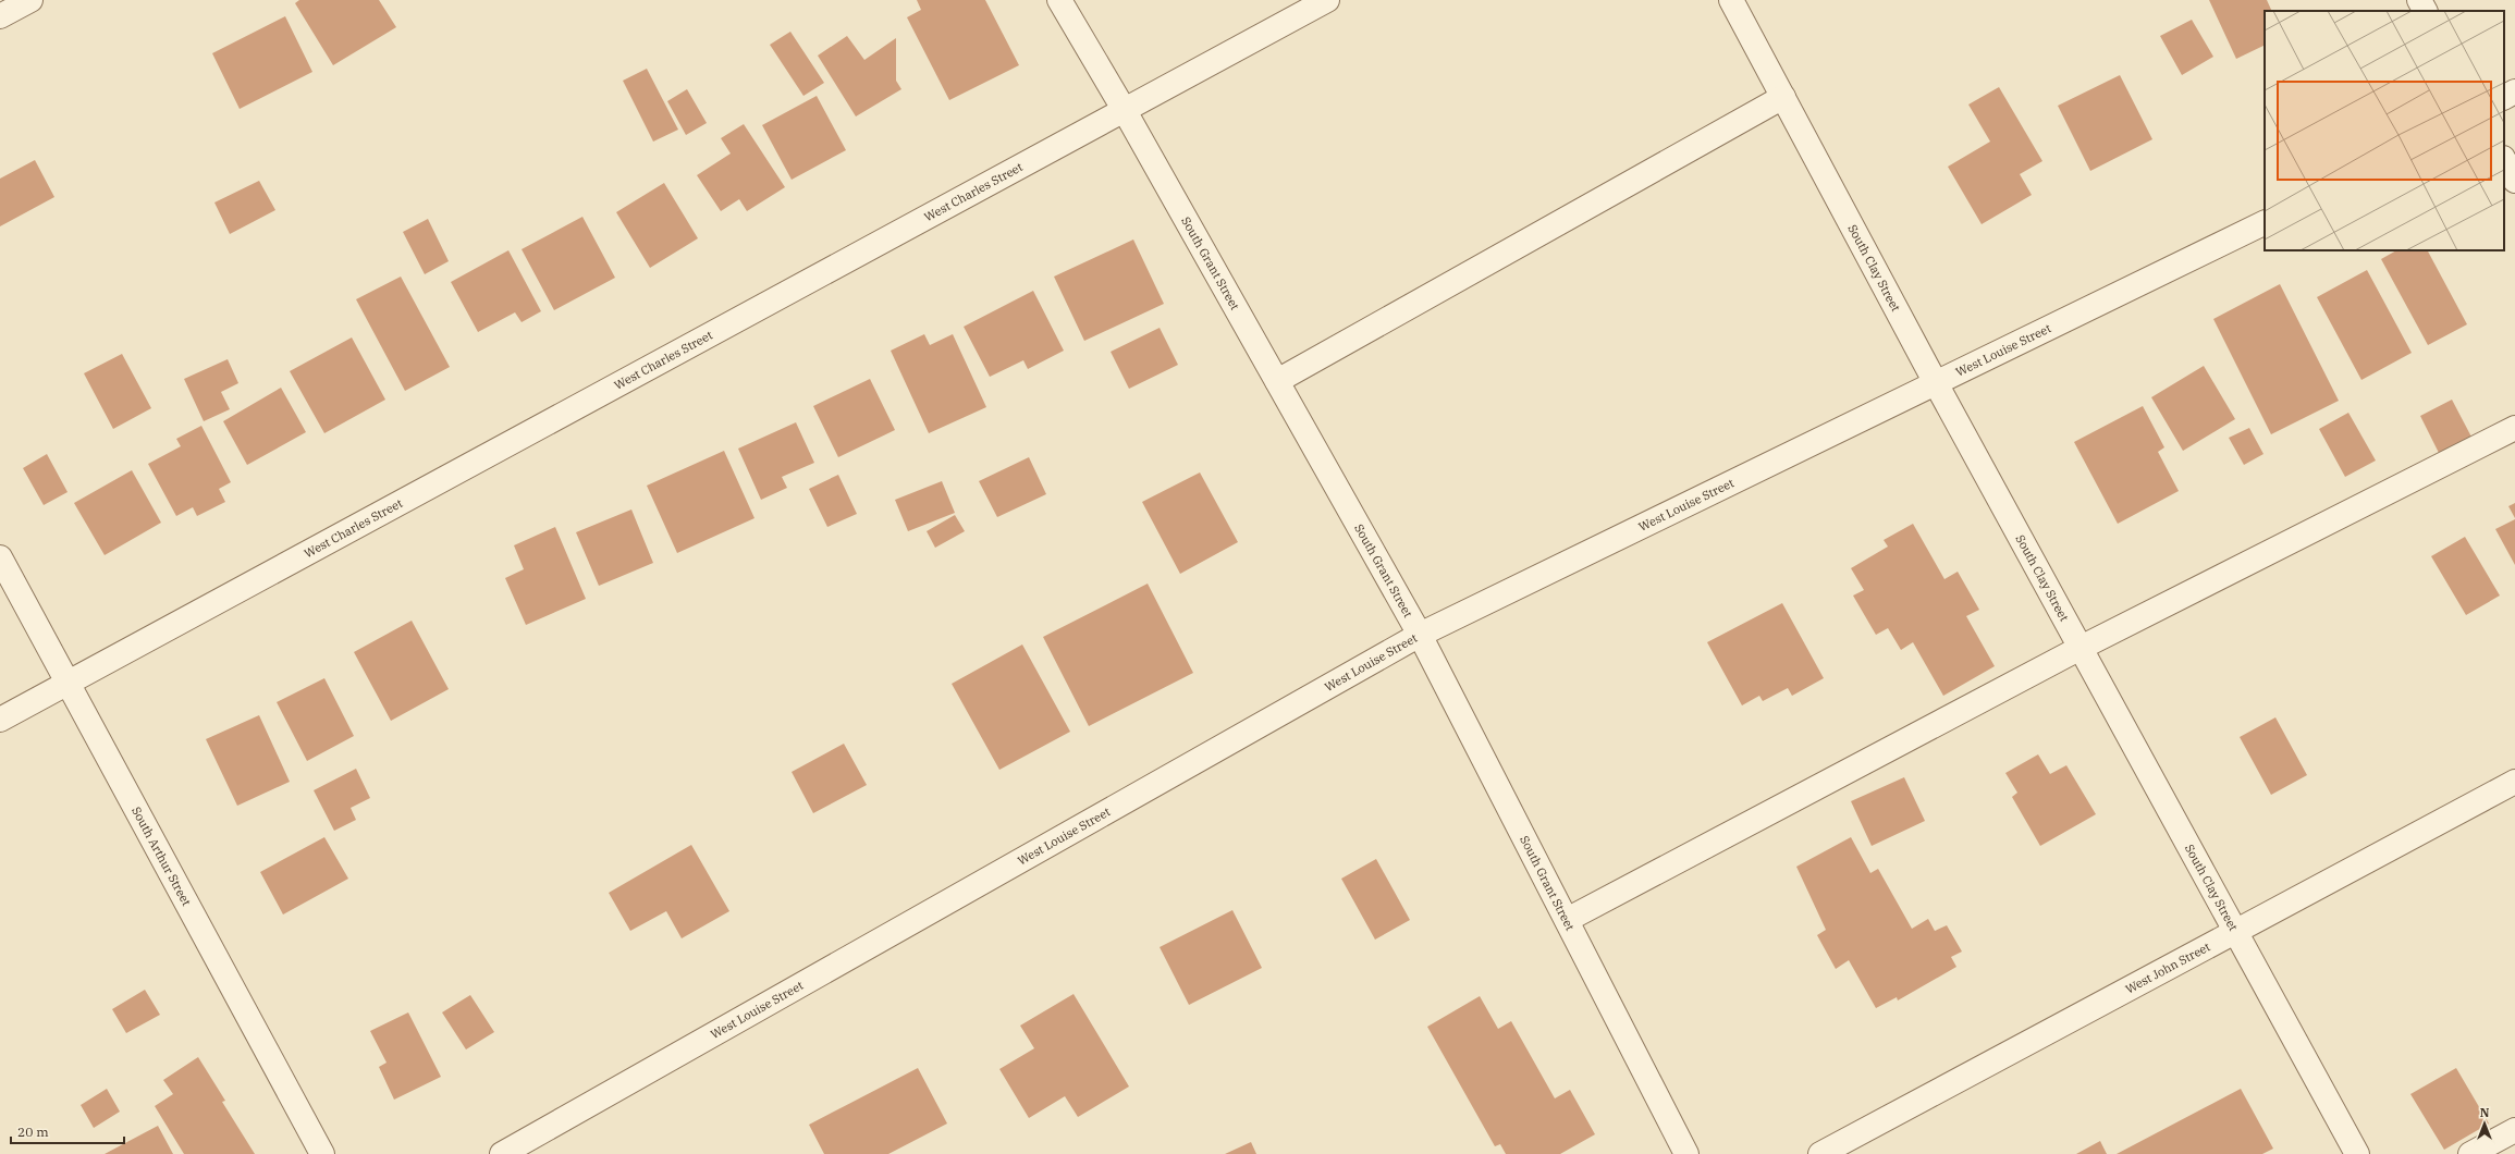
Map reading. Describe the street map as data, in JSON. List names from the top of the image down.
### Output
{
  "streets": {
    "street": [
      "West Charles Street",
      "South Grant Street",
      "South Clay Street",
      "West Louise Street",
      "South Arthur Street",
      "West John Street"
    ]
  },
  "crossings": [
    ["West Charles Street", "South Grant Street"],
    ["West Charles Street", "South Arthur Street"],
    ["South Grant Street", "West Louise Street"],
    ["South Clay Street", "West Louise Street"],
    ["South Clay Street", "West John Street"]
  ],
  "scale_bar": "20 m",
  "north": "top"
}
